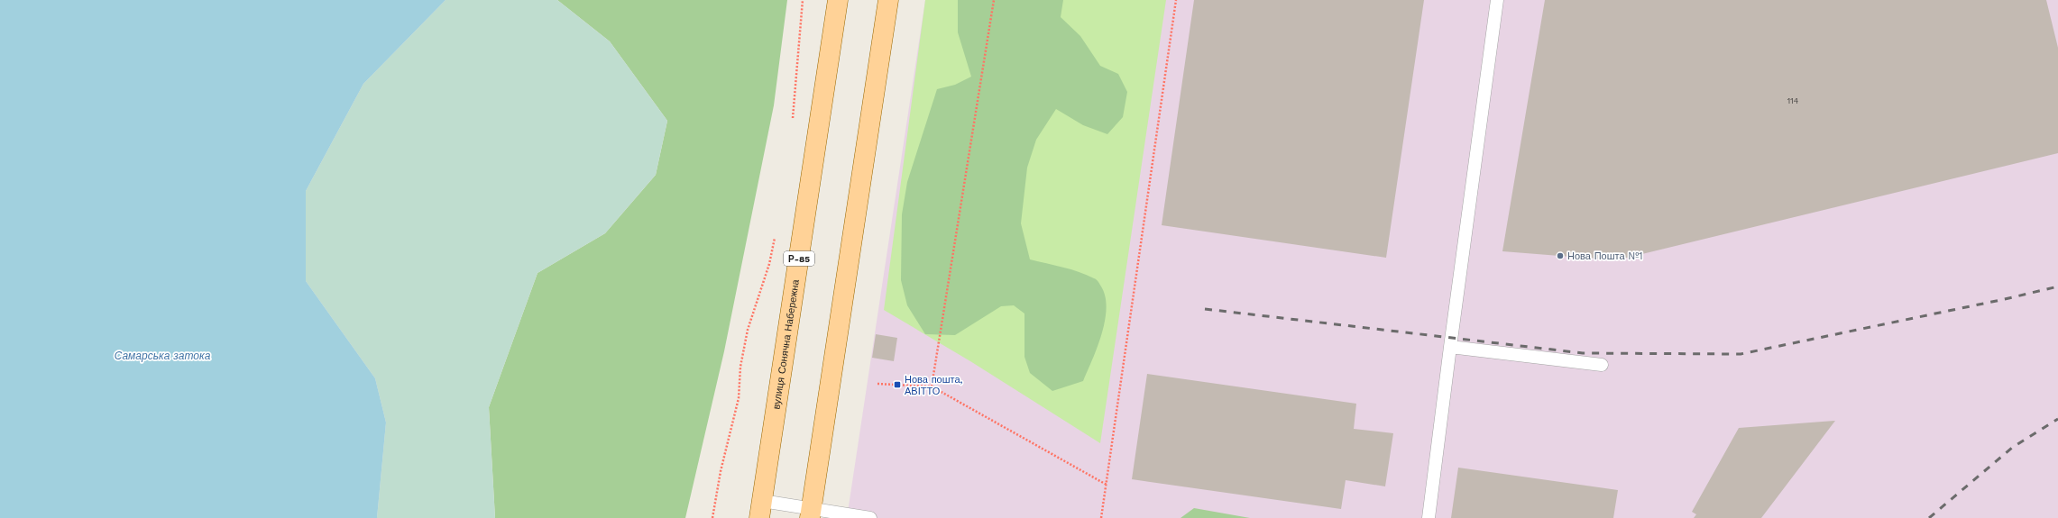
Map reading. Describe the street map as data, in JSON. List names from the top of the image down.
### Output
{
  "streets": {
    "main road": ["Р-85", "вулиця Сонячна Набережна"]
  },
  "water": ["Самарська затока"],
  "places": {
    "other": ["Нова Пошта №1"],
    "transit": ["Нова пошта, АВІТТО"]
  },
  "house_numbers": ["114"]
}
